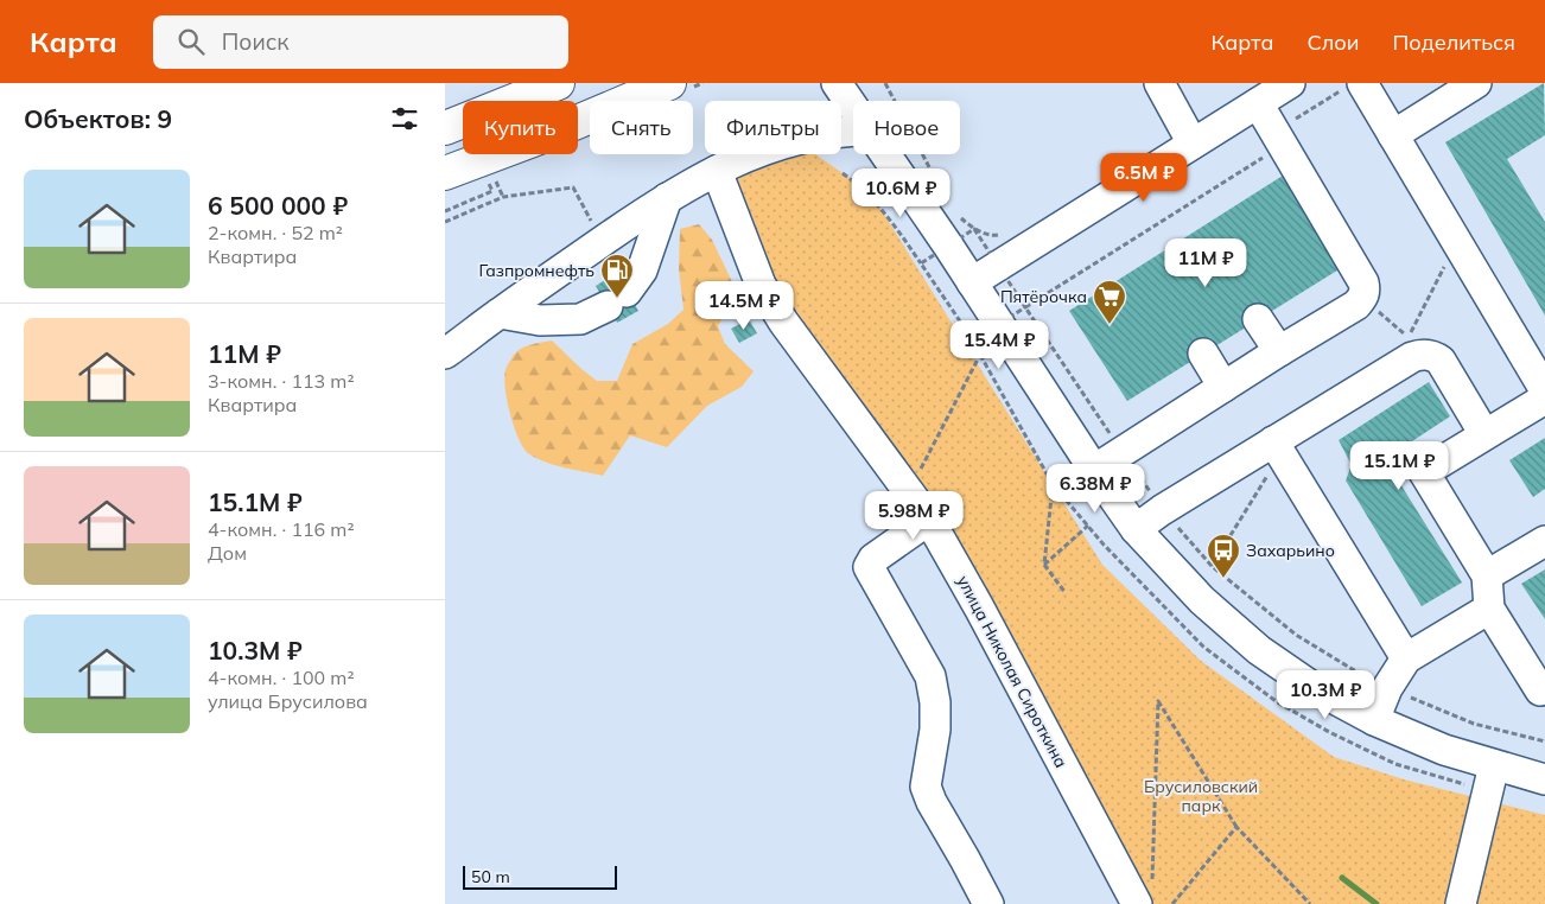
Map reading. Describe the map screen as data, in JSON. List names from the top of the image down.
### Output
{
  "streets": {
    "street": ["улица Николая Сироткина"]
  },
  "parks": ["Брусиловский парк"],
  "places": {
    "fuel station": ["Газпромнефть"],
    "supermarket": ["Пятёрочка"],
    "bus stop": ["Захарьино"]
  },
  "scale_bar": "50 m",
  "page": {
    "header": "Карта",
    "search": "Поиск",
    "nav": ["Карта", "Слои", "Поделиться"],
    "heading": "Объектов: 9",
    "chip": [
      "Купить",
      "Снять",
      "Фильтры",
      "Новое"
    ],
    "price": [
      "6.5M ₽",
      "10.6M ₽",
      "11M ₽",
      "14.5M ₽",
      "15.4M ₽",
      "15.1M ₽",
      "6.38M ₽",
      "5.98M ₽",
      "10.3M ₽"
    ],
    "list": [
      {
        "name": "6 500 000 ₽",
        "note": "2-комн. · 52 m² · Квартира"
      },
      {
        "name": "11M ₽",
        "note": "3-комн. · 113 m² · Квартира"
      },
      {
        "name": "15.1M ₽",
        "note": "4-комн. · 116 m² · Дом"
      },
      {
        "name": "10.3M ₽",
        "note": "4-комн. · 100 m² · улица Брусилова"
      }
    ],
    "scale": "50 m"
  }
}
